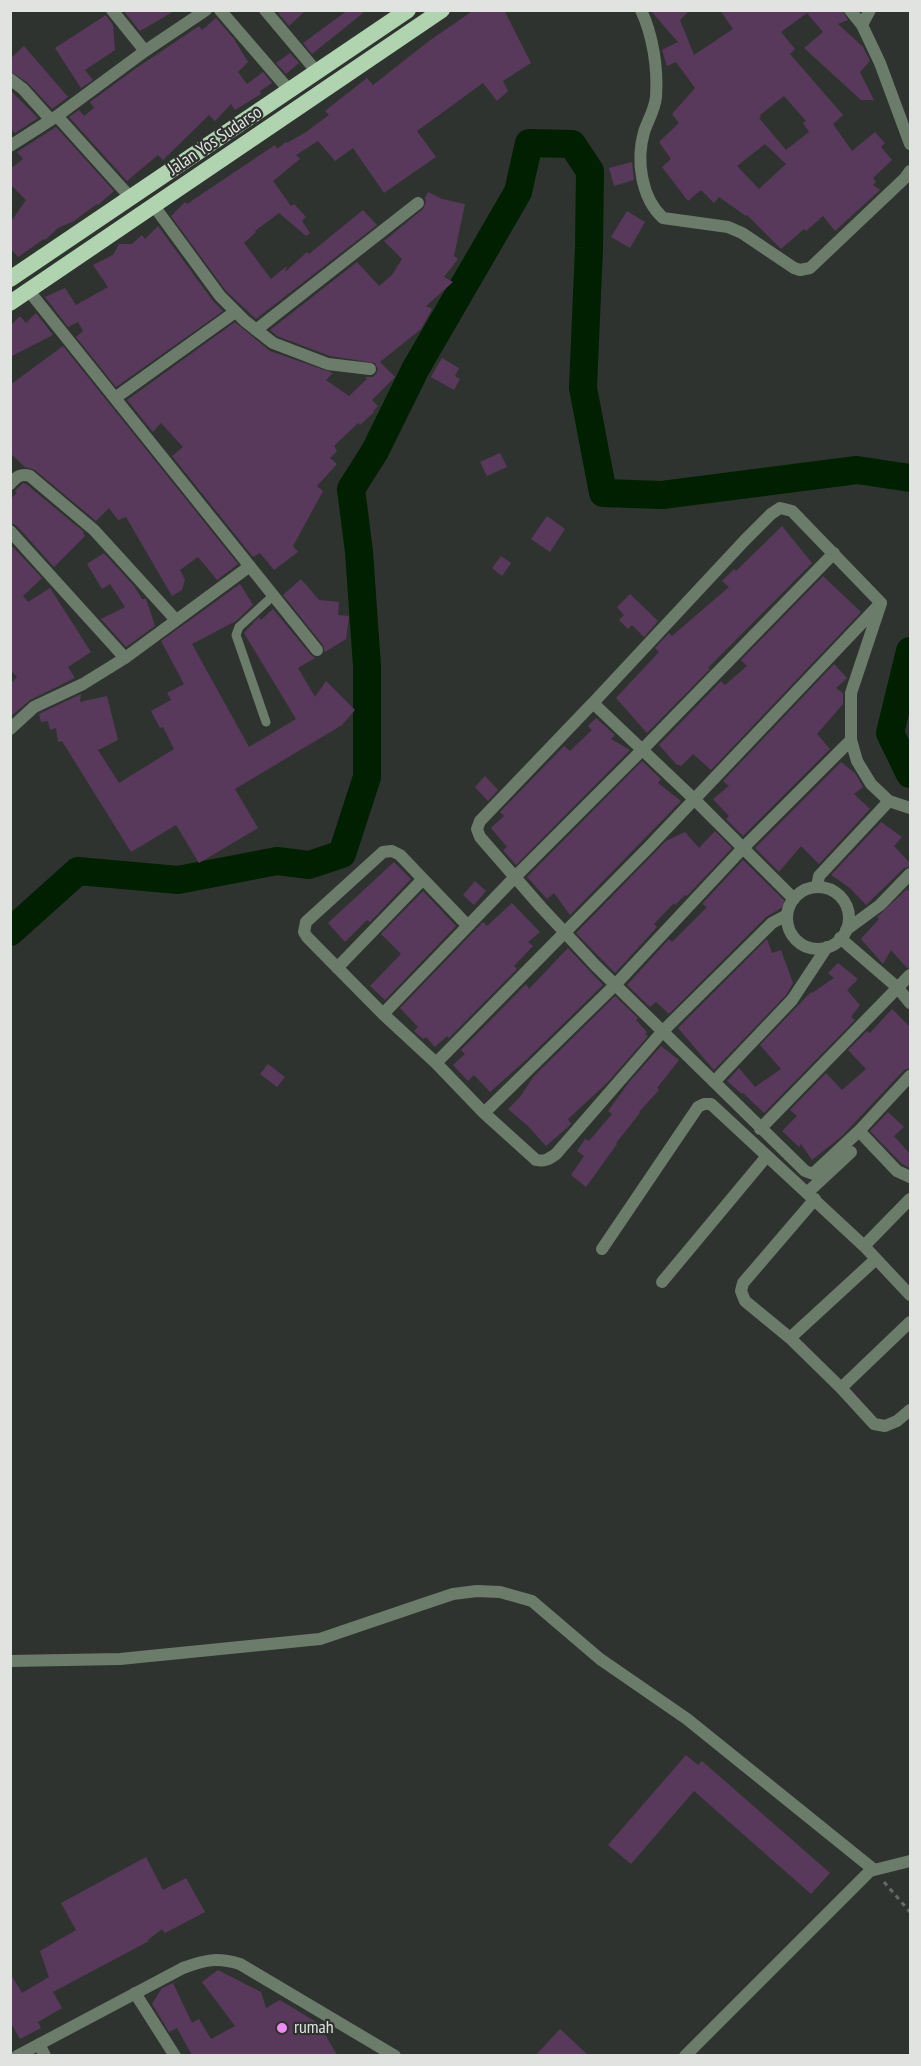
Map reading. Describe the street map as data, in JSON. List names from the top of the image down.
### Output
{
  "streets": {
    "highway": ["Jalan Yos Sudarso"]
  },
  "places": ["rumah"]
}
